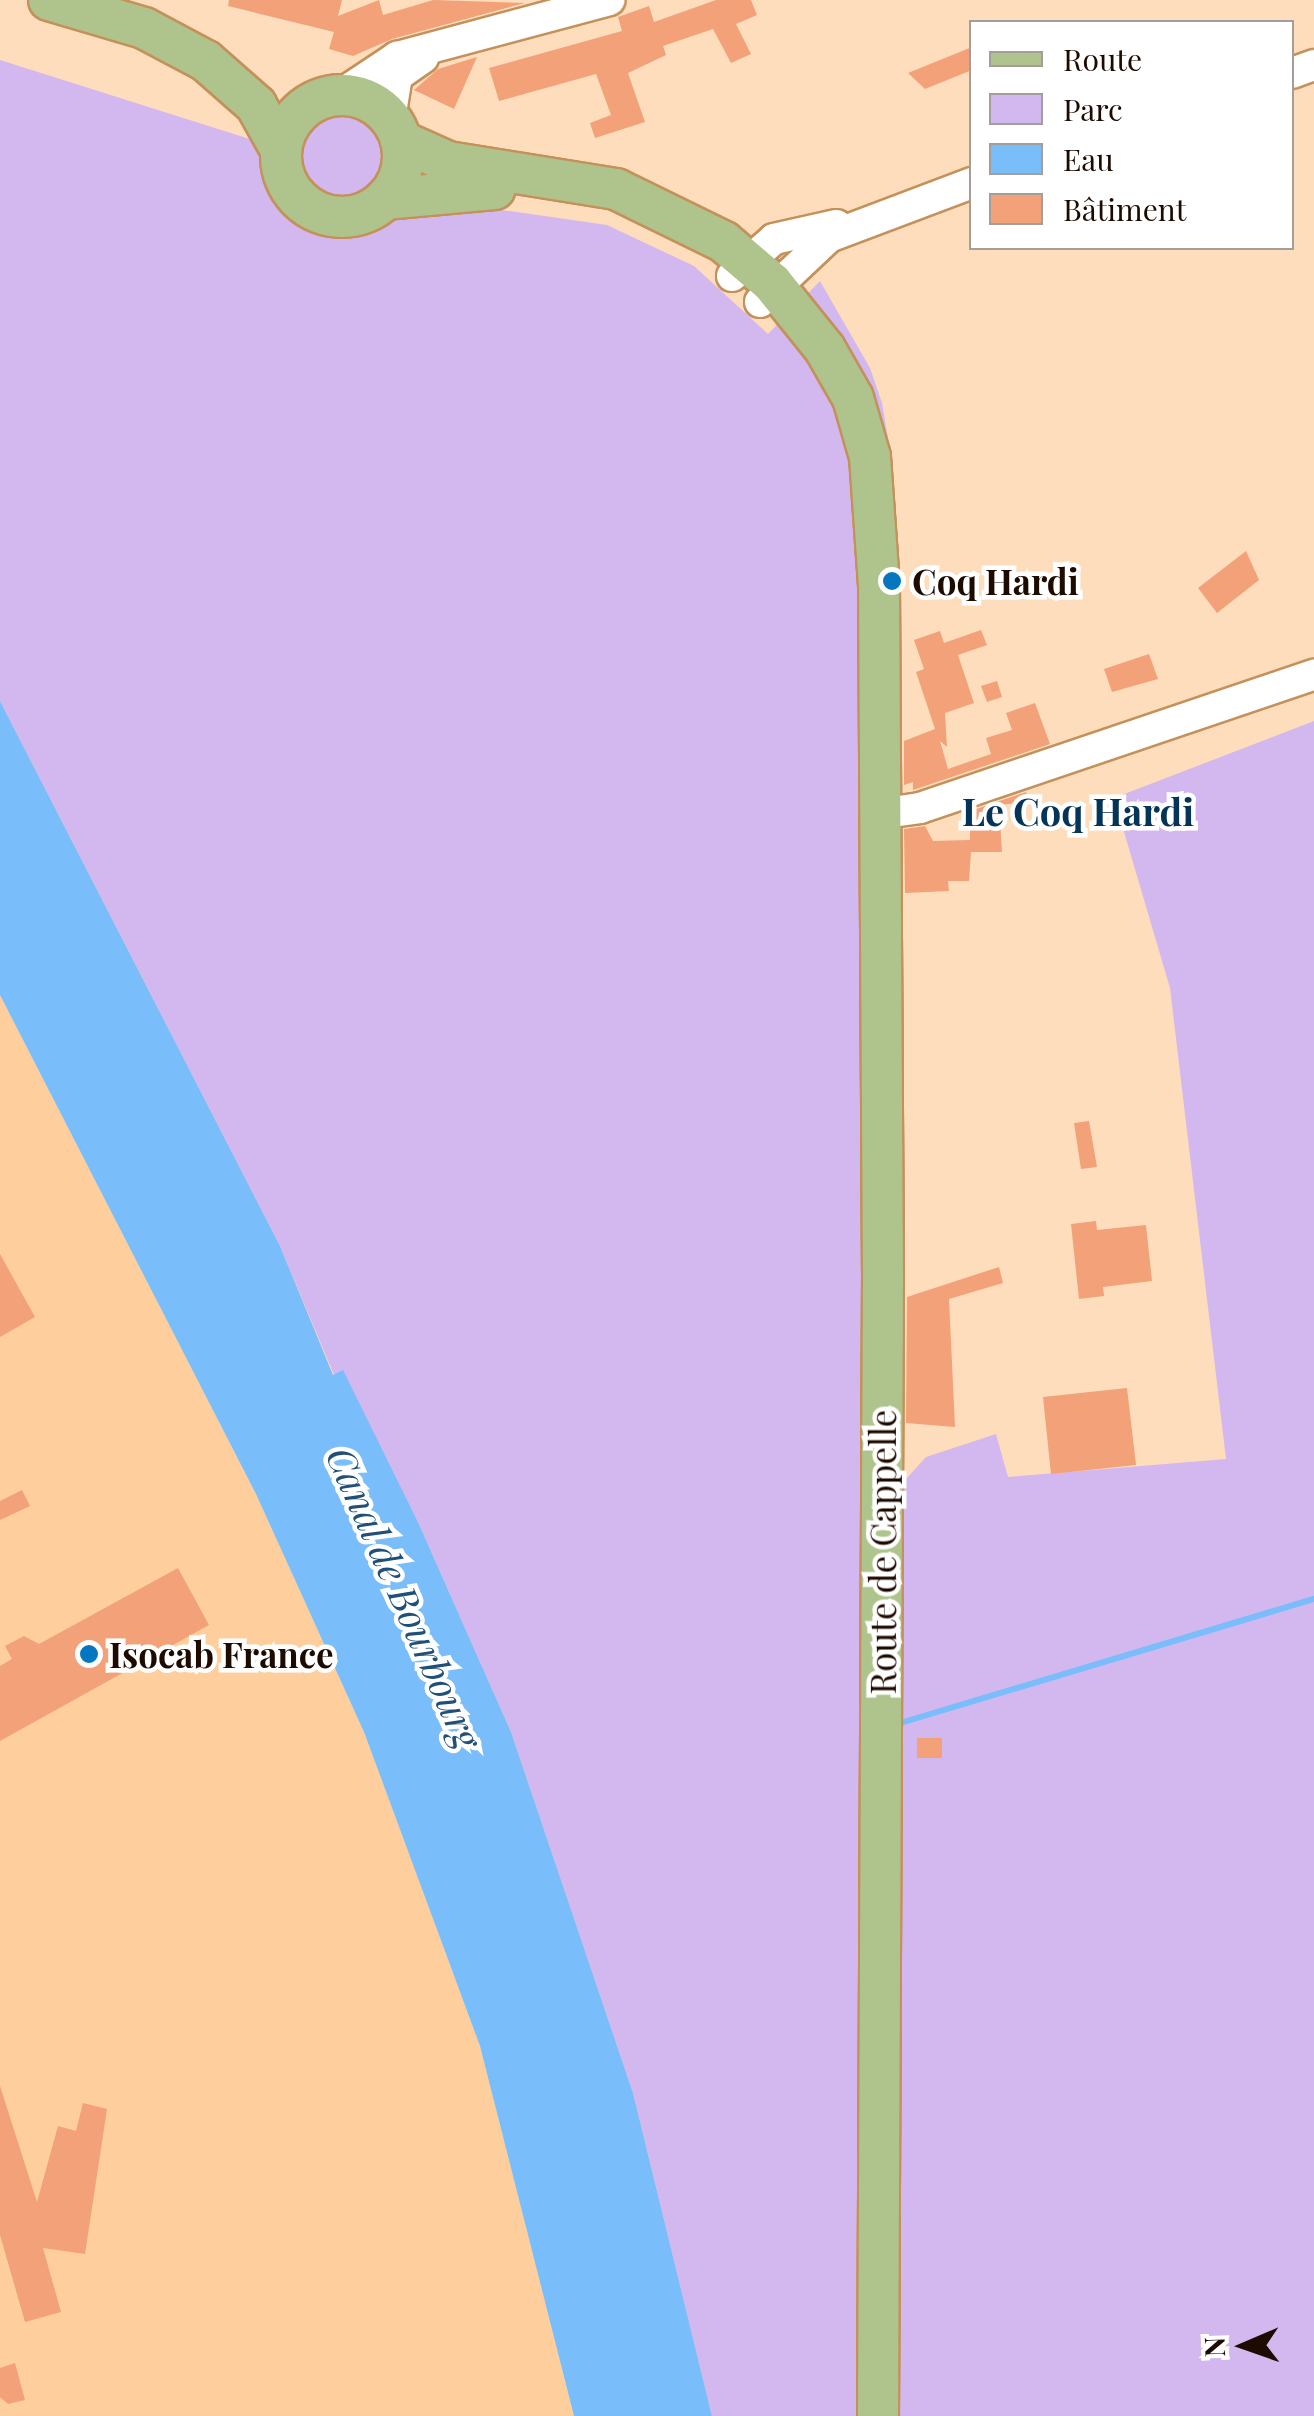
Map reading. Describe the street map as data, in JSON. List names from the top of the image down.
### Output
{
  "streets": {
    "main road": ["Route de Cappelle"]
  },
  "districts": ["Le Coq Hardi"],
  "water": ["Canal de Bourbourg"],
  "places": ["Coq Hardi", "Isocab France"],
  "legend": [
    "Route",
    "Parc",
    "Eau",
    "Bâtiment"
  ],
  "north": "left"
}
